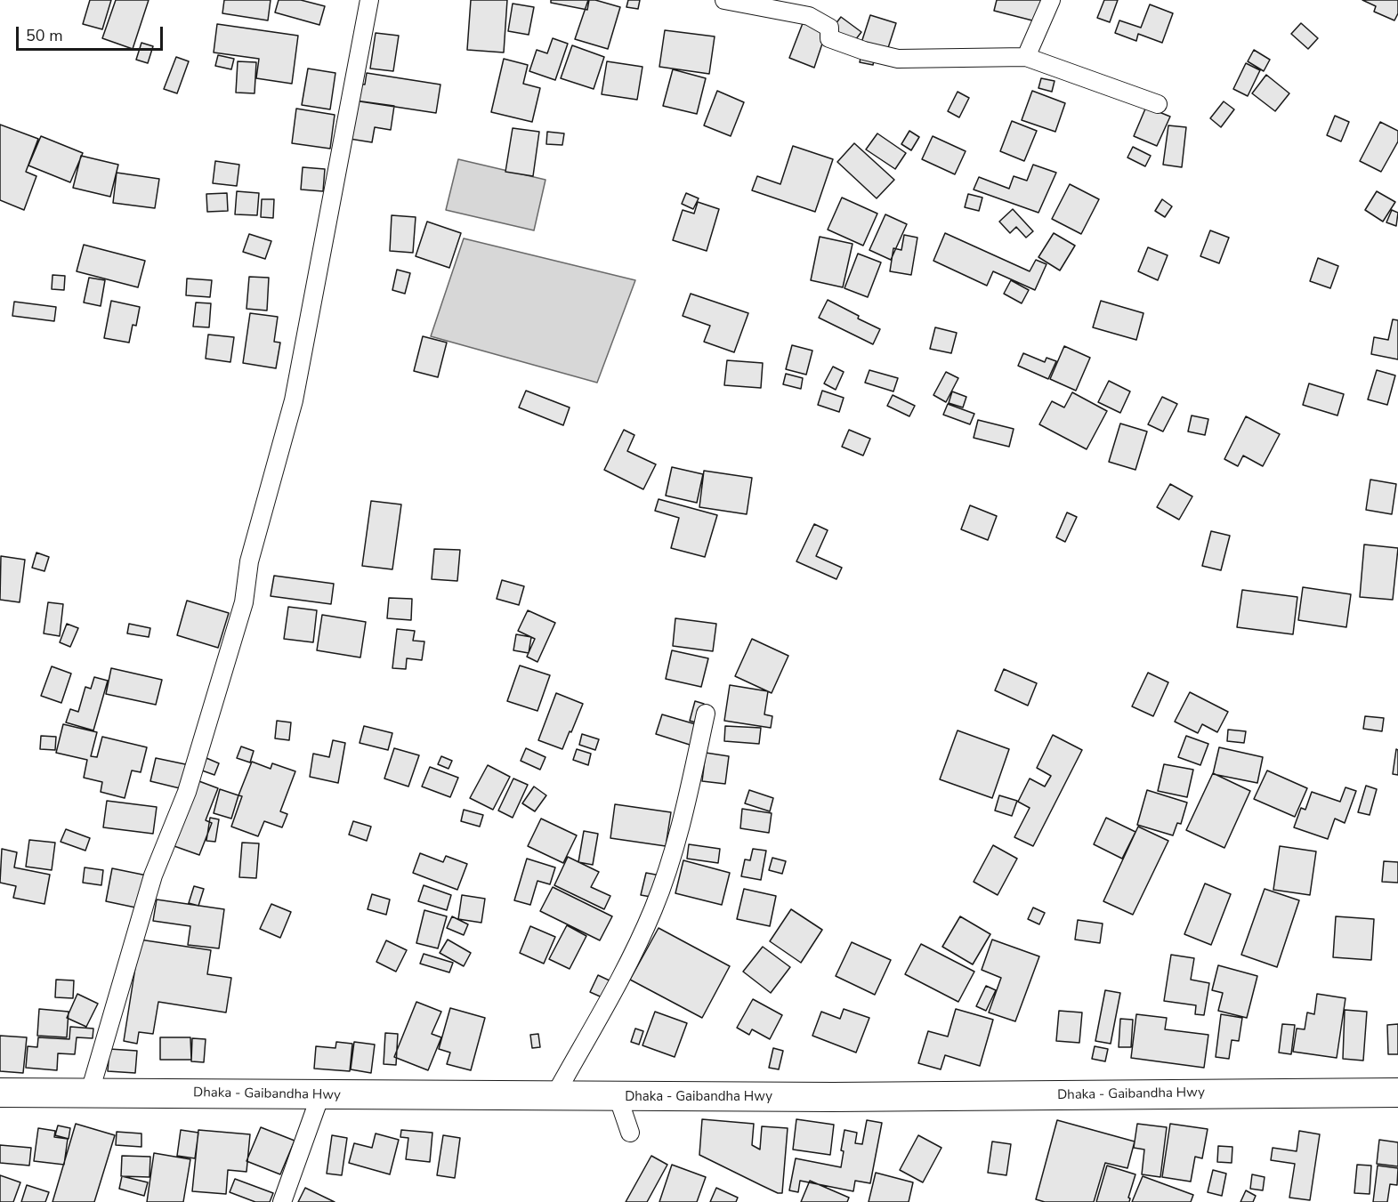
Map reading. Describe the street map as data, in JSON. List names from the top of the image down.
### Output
{
  "streets": {
    "main road": ["Dhaka - Gaibandha Hwy"]
  },
  "scale_bar": "50 m"
}
